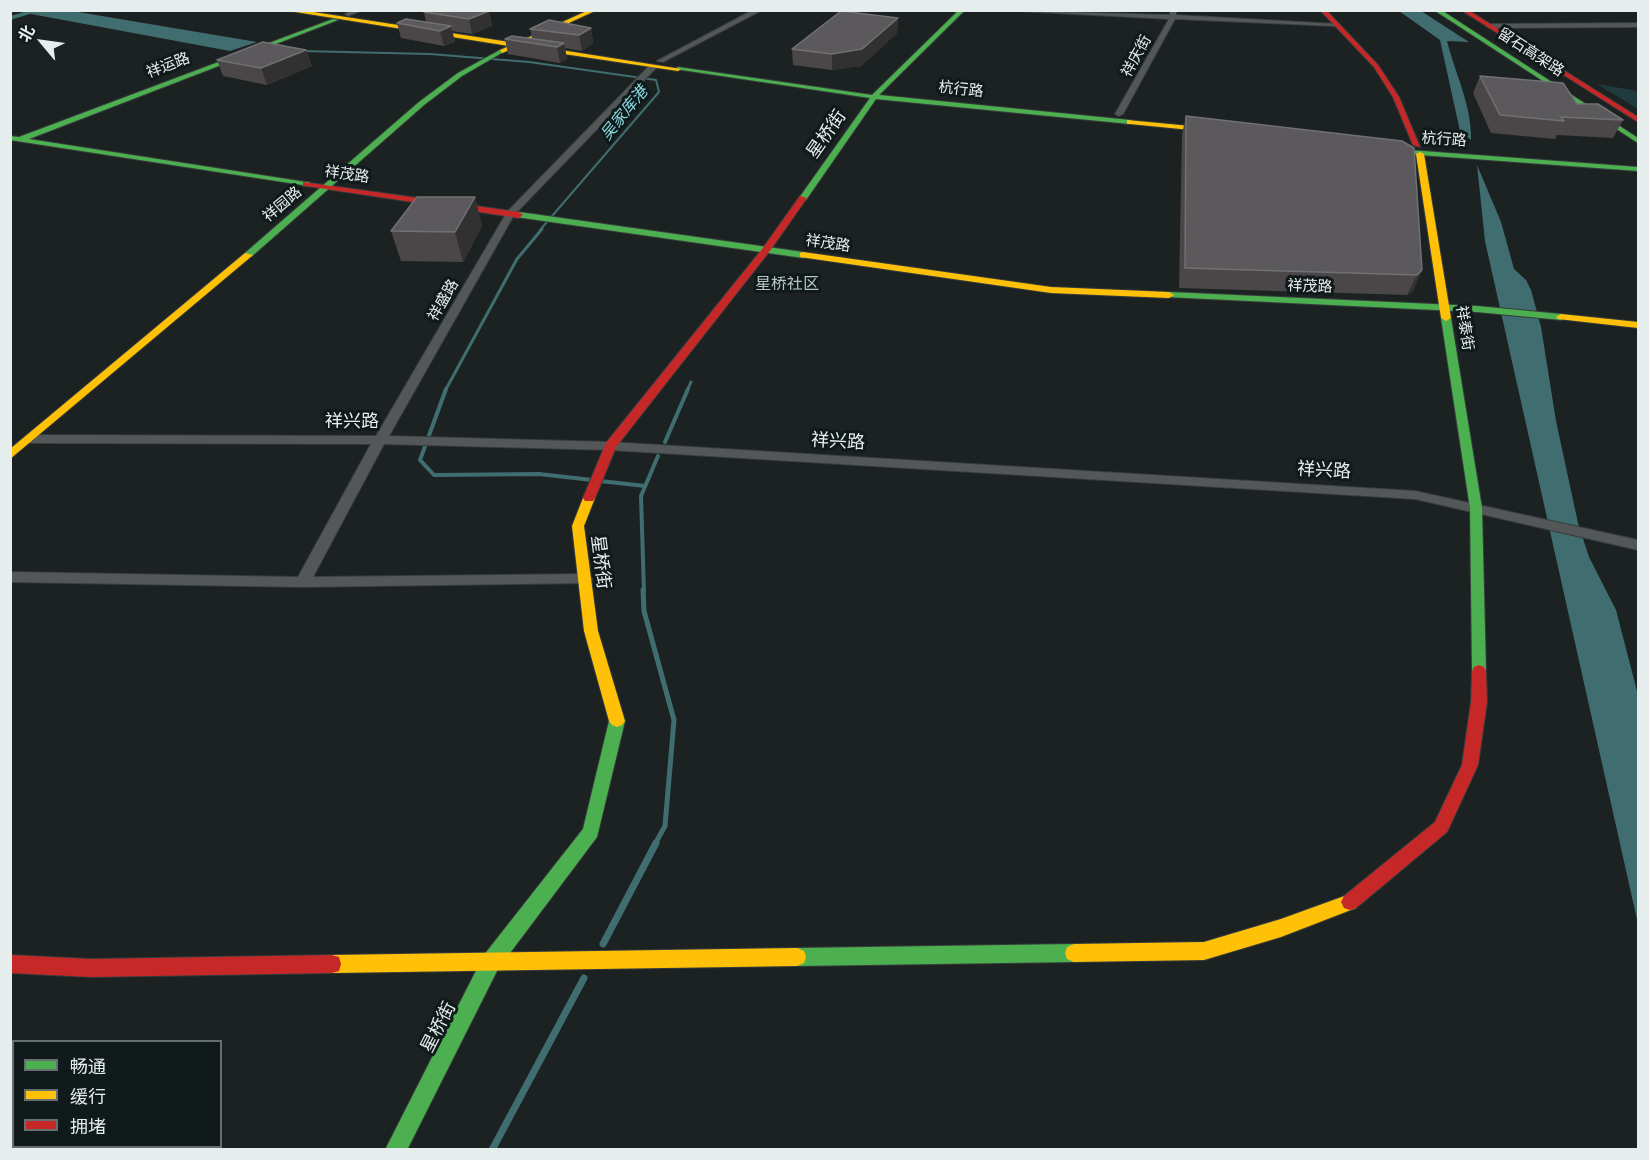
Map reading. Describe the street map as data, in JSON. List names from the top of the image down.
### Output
{
  "streets": {
    "main road": [
      "留石高架路",
      "祥运路",
      "杭行路",
      "星桥街",
      "祥茂路",
      "祥园路",
      "祥泰街"
    ],
    "street": ["祥庆街", "祥盛路", "祥兴路"]
  },
  "crossings": [
    ["祥庆街", "杭行路"],
    ["祥运路", "杭行路"],
    ["祥运路", "祥茂路"],
    ["杭行路", "星桥街"],
    ["杭行路", "祥园路"],
    ["杭行路", "祥盛路"],
    ["杭行路", "祥泰街"],
    ["星桥街", "祥茂路"],
    ["星桥街", "祥泰街"],
    ["星桥街", "祥兴路"],
    ["祥茂路", "祥园路"],
    ["祥茂路", "祥盛路"],
    ["祥茂路", "祥泰街"],
    ["祥园路", "祥兴路"],
    ["祥盛路", "祥兴路"],
    ["祥泰街", "祥兴路"]
  ],
  "districts": ["星桥社区"],
  "water": ["吴家库港"],
  "legend": ["畅通", "缓行", "拥堵"],
  "north": "top left"
}
